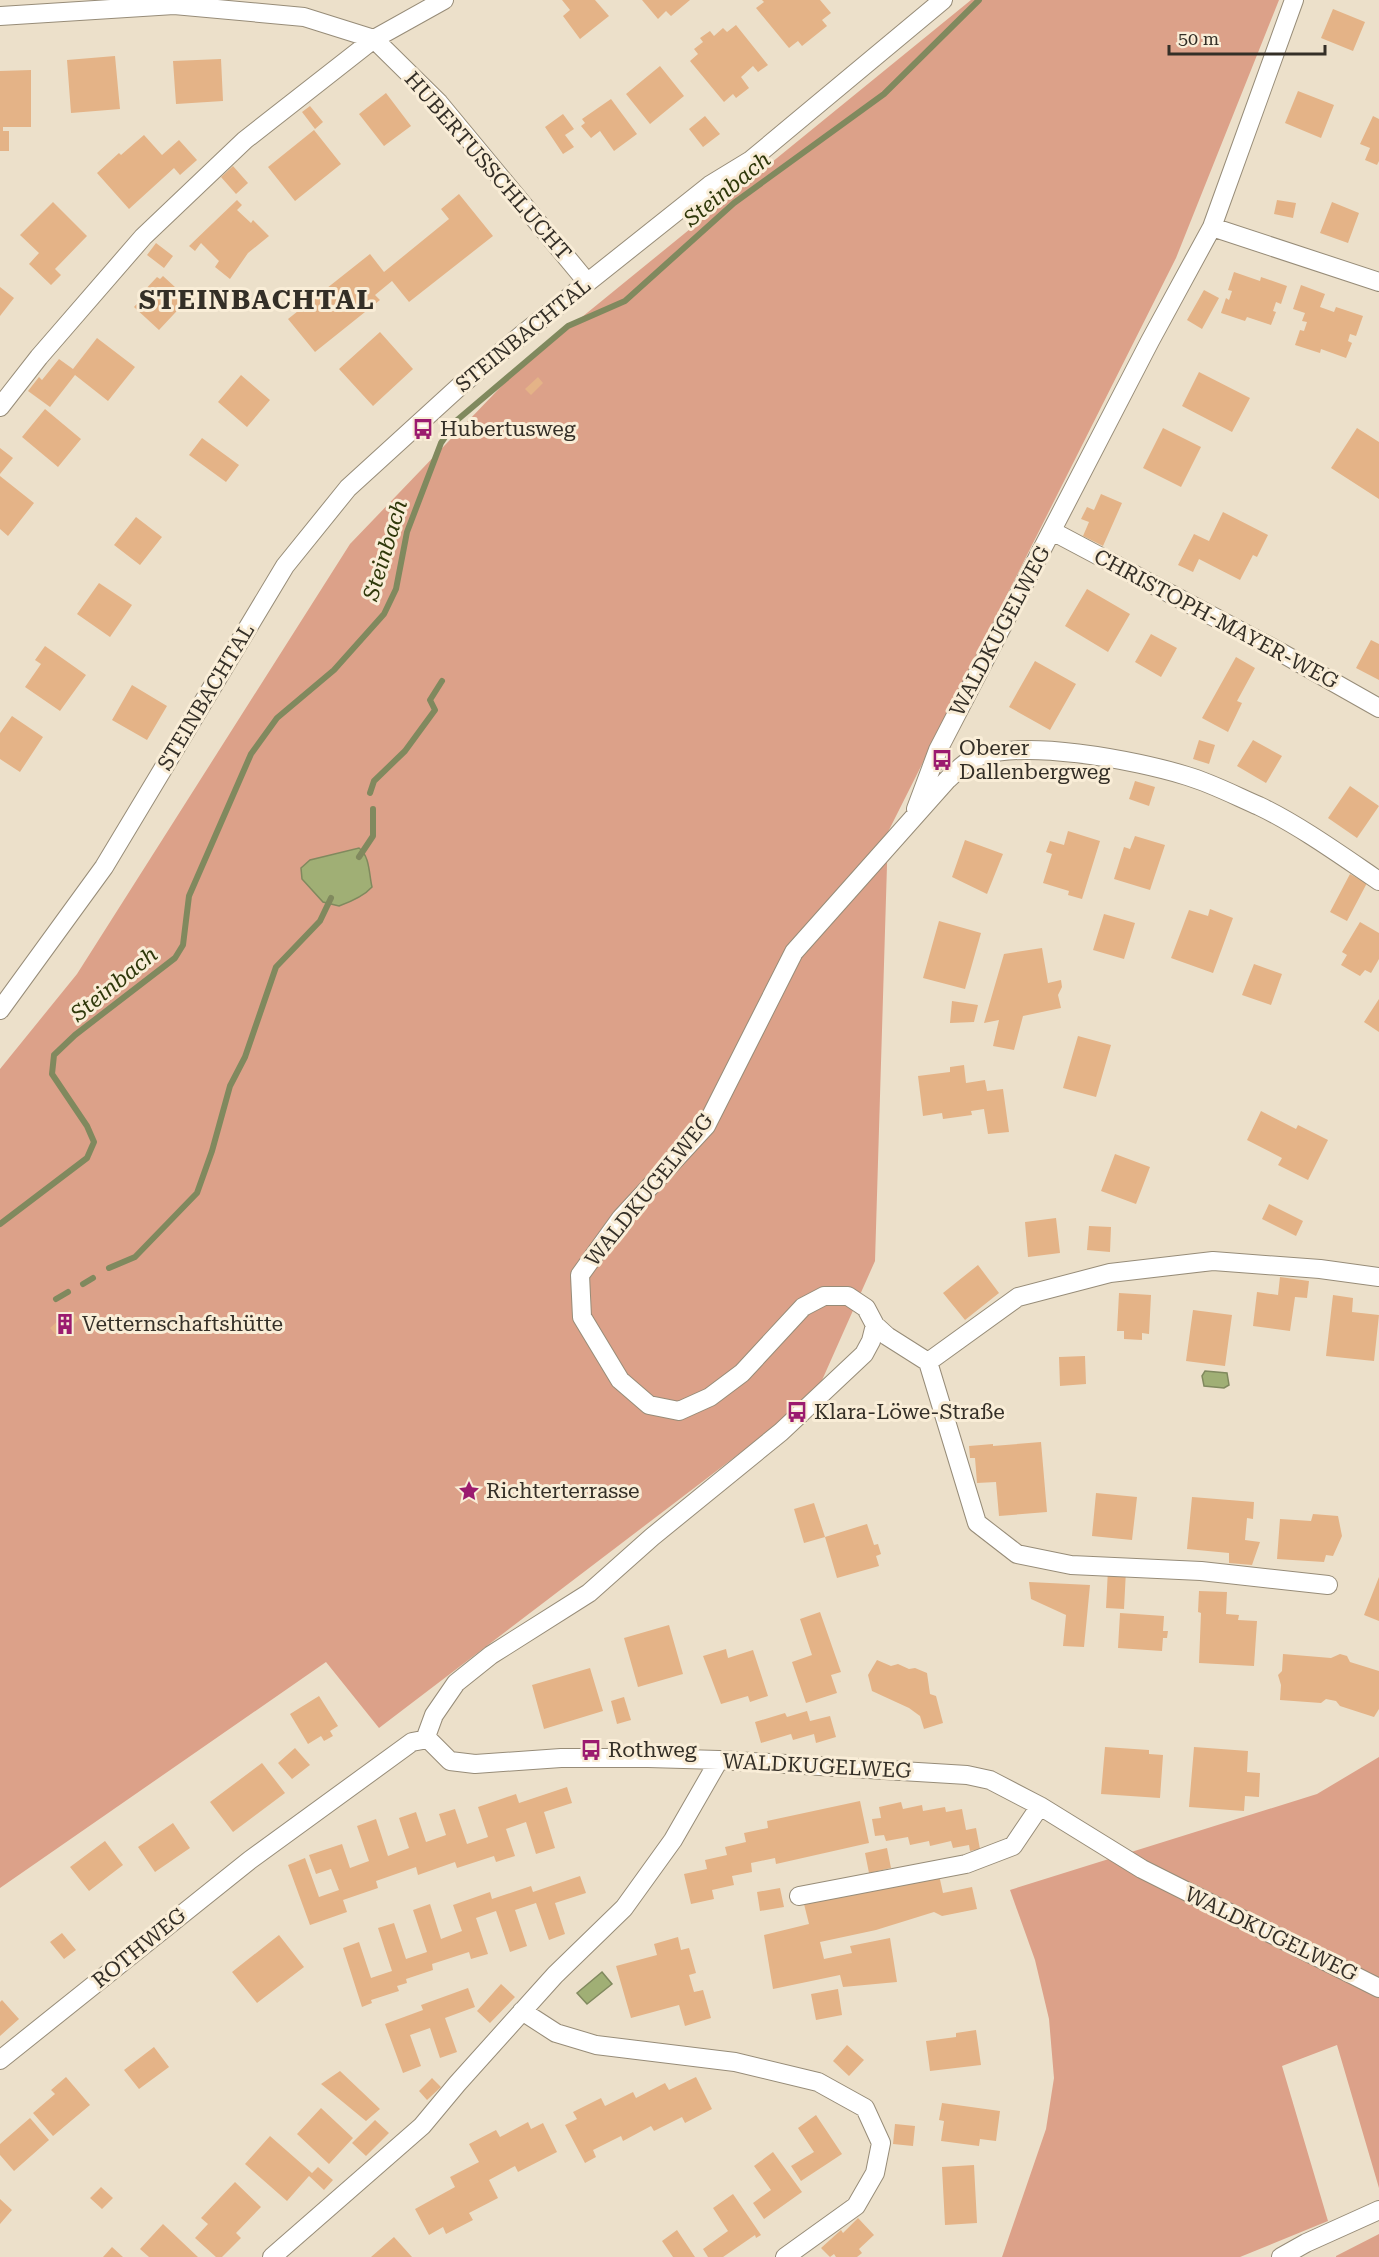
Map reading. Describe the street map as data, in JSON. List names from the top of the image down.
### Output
{
  "streets": {
    "street": [
      "HUBERTUSSCHLUCHT",
      "STEINBACHTAL",
      "CHRISTOPH-MAYER-WEG",
      "WALDKUGELWEG",
      "ROTHWEG"
    ]
  },
  "crossings": [
    ["HUBERTUSSCHLUCHT", "STEINBACHTAL"],
    ["CHRISTOPH-MAYER-WEG", "WALDKUGELWEG"],
    ["WALDKUGELWEG", "ROTHWEG"]
  ],
  "districts": ["STEINBACHTAL"],
  "water": ["Steinbach"],
  "places": {
    "bus stop": [
      "Hubertusweg",
      "Oberer Dallenbergweg",
      "Klara-Löwe-Straße",
      "Rothweg"
    ],
    "building": ["Vetternschaftshütte"],
    "place": ["Richterterrasse"]
  },
  "scale_bar": "50 m"
}
